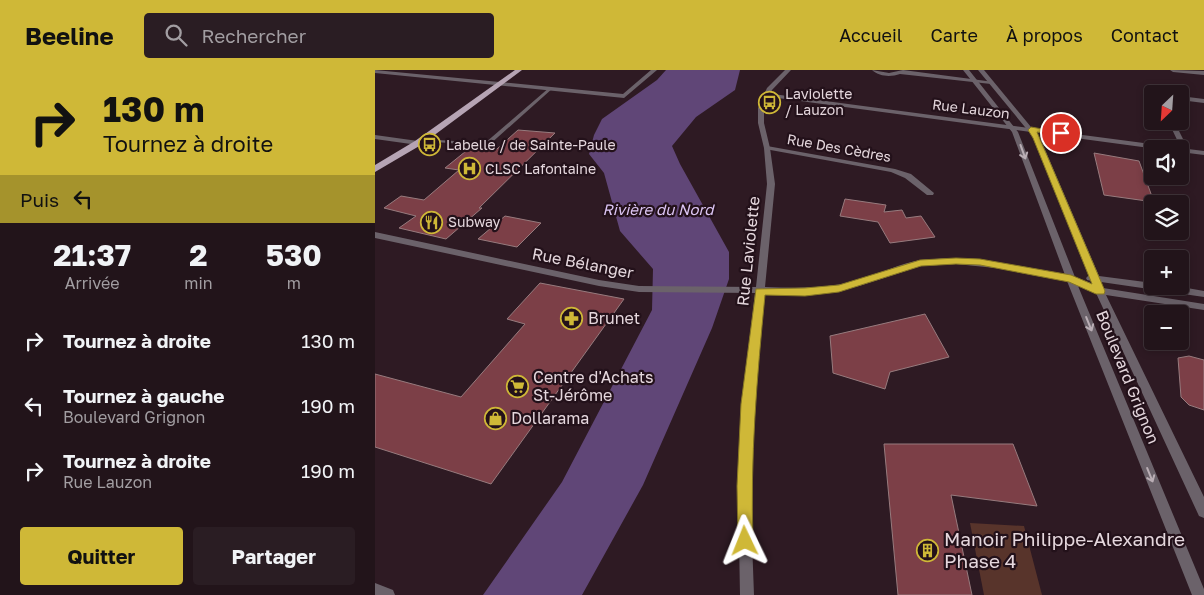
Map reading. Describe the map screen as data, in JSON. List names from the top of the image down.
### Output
{
  "streets": {
    "street": [
      "Rue Lauzon",
      "Rue Des Cèdres",
      "Rue Laviolette",
      "Rue Bélanger",
      "Boulevard Grignon"
    ]
  },
  "crossings": [
    ["Rue Lauzon", "Rue Laviolette"],
    ["Rue Lauzon", "Boulevard Grignon"],
    ["Rue Des Cèdres", "Rue Laviolette"],
    ["Rue Laviolette", "Rue Bélanger"],
    ["Rue Bélanger", "Boulevard Grignon"]
  ],
  "water": ["Rivière du Nord"],
  "places": {
    "bus stop": ["Laviolette / Lauzon", "Labelle / de Sainte-Paule"],
    "hospital": ["CLSC Lafontaine"],
    "restaurant": ["Subway"],
    "pharmacy": ["Brunet"],
    "supermarket": ["Centre d'Achats St-Jérôme"],
    "shop": ["Dollarama"],
    "building": ["Manoir Philippe-Alexandre Phase 4"]
  },
  "north": "bottom left",
  "page": {
    "header": "Beeline",
    "search": "Rechercher",
    "nav": [
      "Accueil",
      "Carte",
      "À propos",
      "Contact"
    ],
    "turn": ["130 m", "Tournez à droite"],
    "map_buttons": ["+", "−"],
    "then": "Puis",
    "eta": [
      "21:37",
      "Arrivée",
      "2",
      "min",
      "530",
      "m"
    ],
    "list": [
      {
        "name": "Tournez à droite",
        "value": "130 m"
      },
      {
        "name": "Tournez à gauche",
        "note": "Boulevard Grignon",
        "value": "190 m"
      },
      {
        "name": "Tournez à droite",
        "note": "Rue Lauzon",
        "value": "190 m"
      }
    ],
    "buttons": ["Quitter", "Partager"]
  }
}
